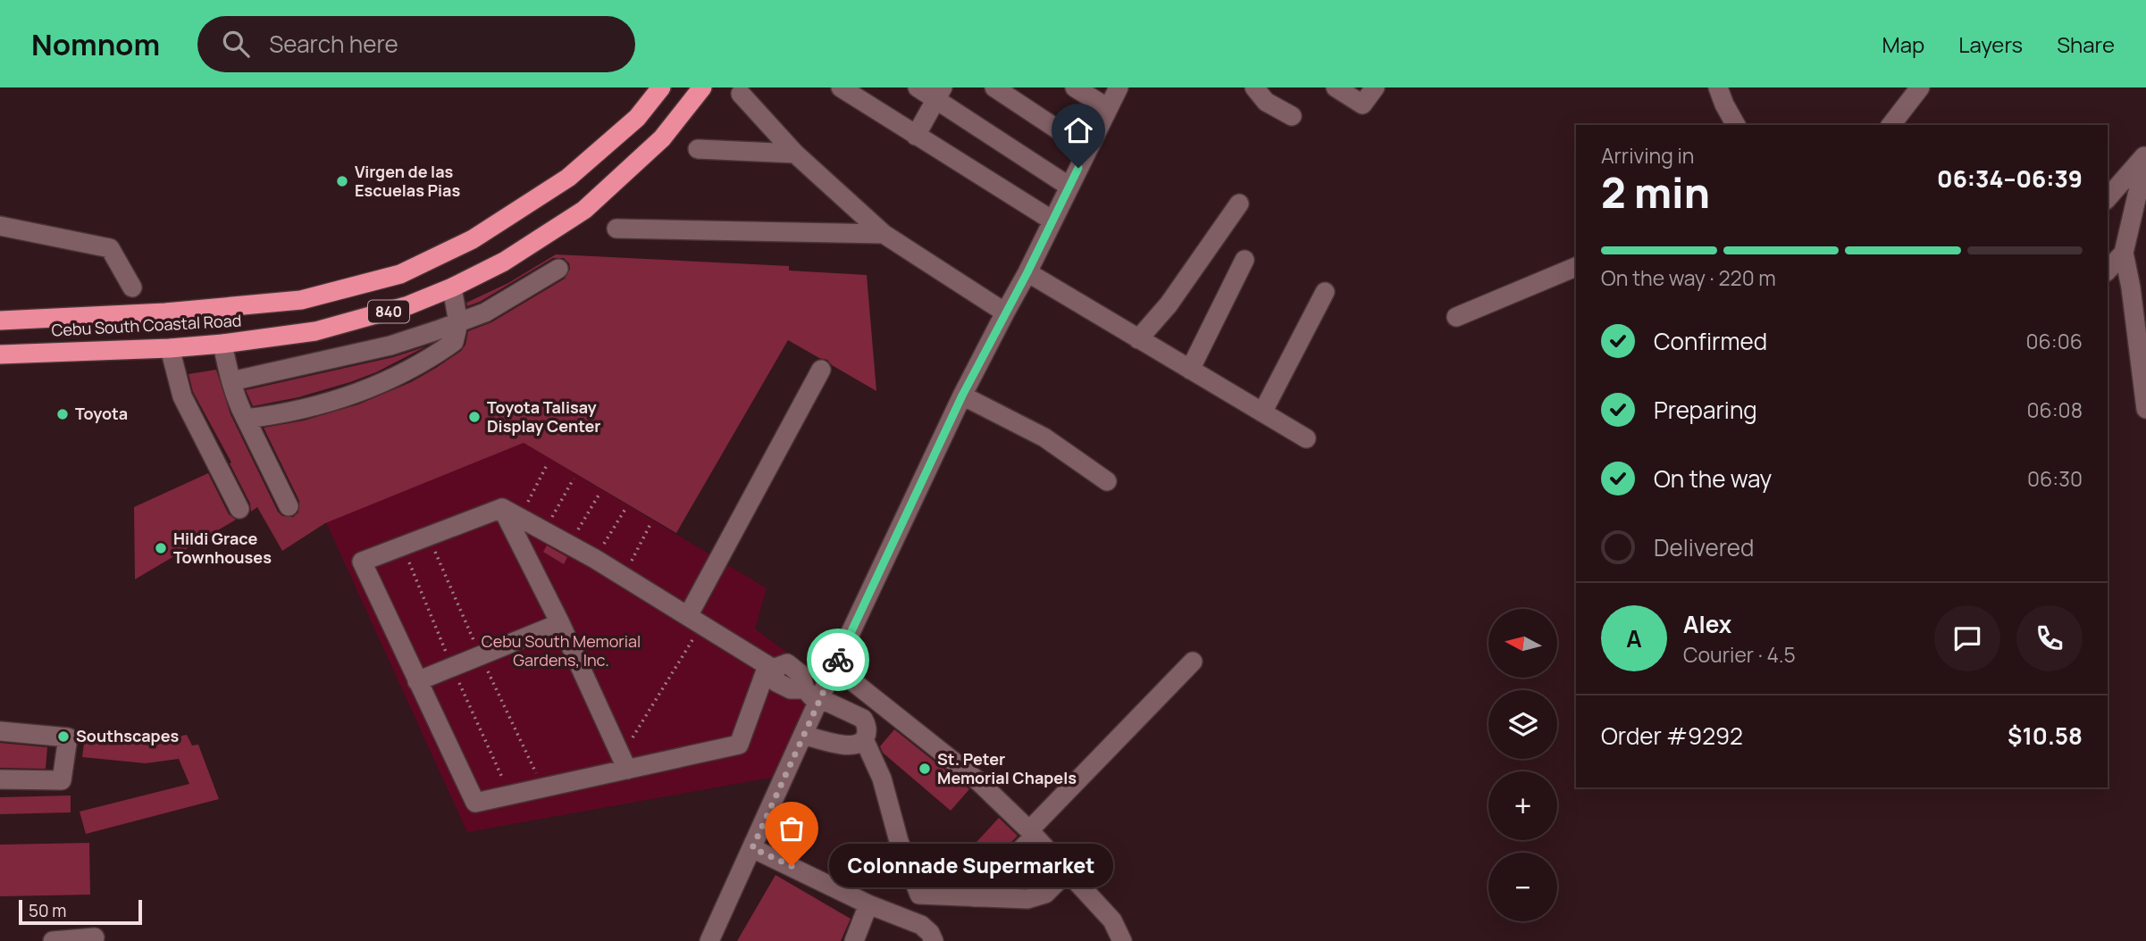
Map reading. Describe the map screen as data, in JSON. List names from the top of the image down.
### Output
{
  "streets": {
    "highway": ["840", "Cebu South Coastal Road"]
  },
  "parks": ["Cebu South Memorial Gardens, Inc."],
  "places": [
    "Virgen de las Escuelas Pias",
    "Toyota",
    "Toyota Talisay Display Center",
    "Hildi Grace Townhouses",
    "Southscapes",
    "St. Peter Memorial Chapels",
    "Colonnade Supermarket"
  ],
  "scale_bar": "50 m",
  "north": "left",
  "page": {
    "header": "Nomnom",
    "search": "Search here",
    "nav": ["Map", "Layers", "Share"],
    "heading": ["2 min", "Arriving in", "06:34–06:39"],
    "panel": [
      "Alex",
      "Courier · 4.5",
      "Order #9292",
      "$10.58"
    ],
    "bar": "On the way · 220 m",
    "list": [
      ["Confirmed", "06:06"],
      ["Preparing", "06:08"],
      ["On the way", "06:30"],
      "Delivered"
    ],
    "round": "A",
    "map_buttons": ["+", "−"],
    "bubble": "Colonnade Supermarket",
    "scale": "50 m"
  }
}
